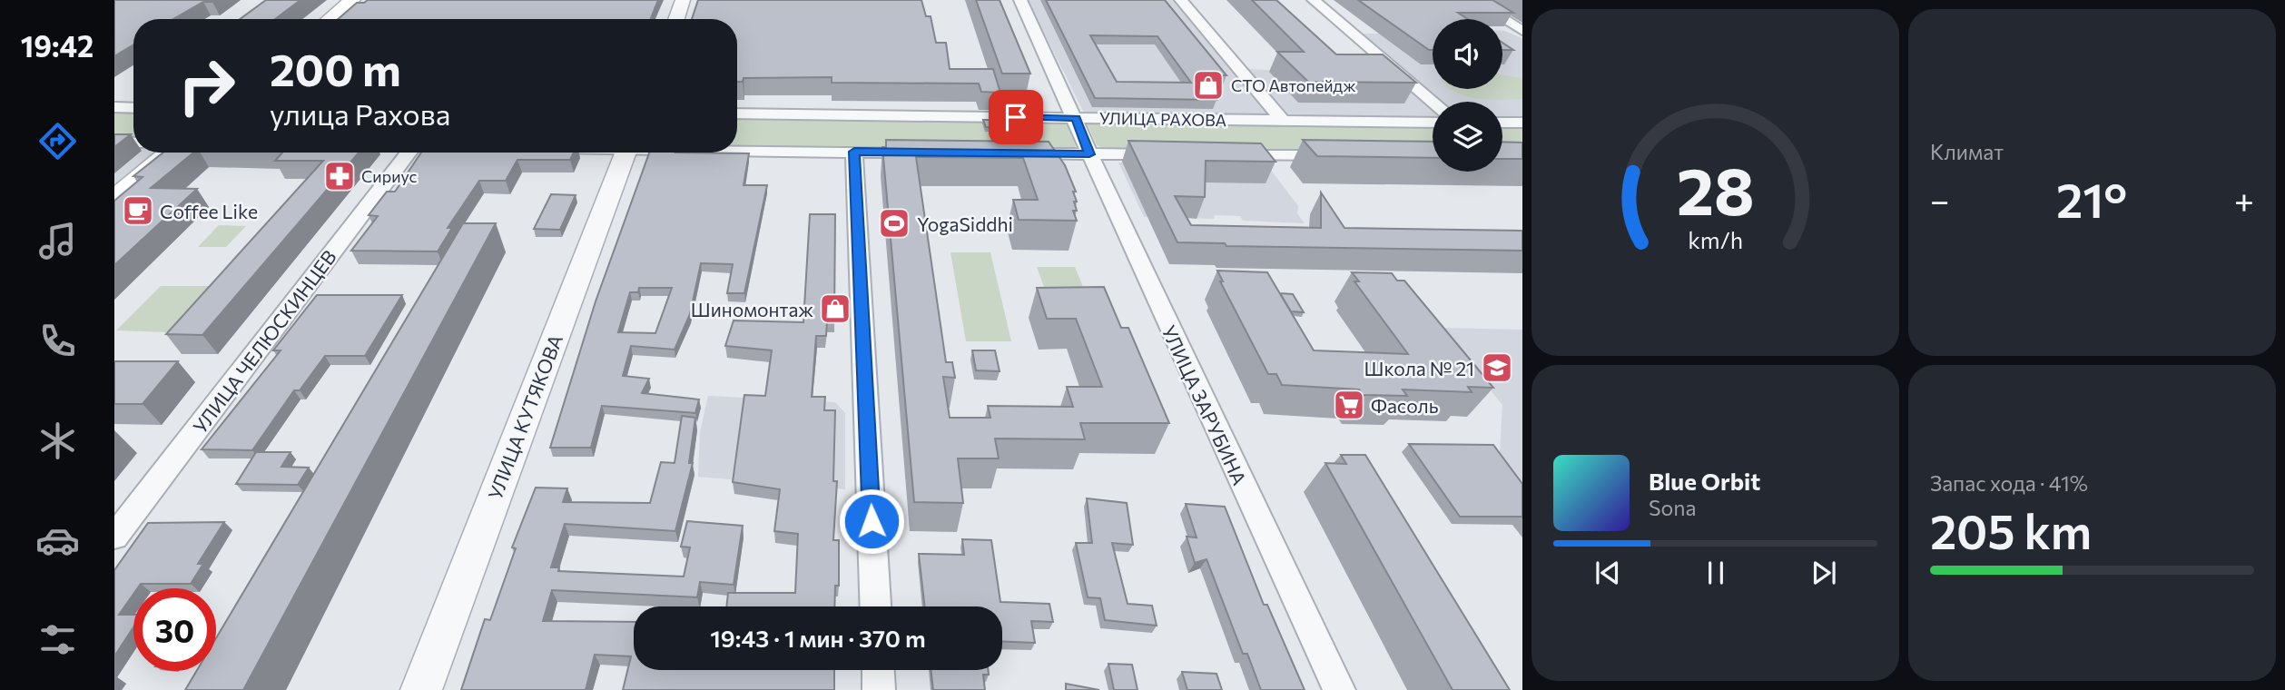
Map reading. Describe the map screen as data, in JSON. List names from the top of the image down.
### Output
{
  "streets": {
    "street": [
      "УЛИЦА РАХОВА",
      "УЛИЦА ЧЕЛЮСКИНЦЕВ",
      "УЛИЦА ЗАРУБИНА",
      "УЛИЦА КУТЯКОВА"
    ]
  },
  "crossings": [
    ["УЛИЦА РАХОВА", "УЛИЦА ЗАРУБИНА"]
  ],
  "places": {
    "shop": ["СТО Автопейдж", "Шиномонтаж"],
    "pharmacy": ["Сириус"],
    "cafe": ["Coffee Like"],
    "sports": ["YogaSiddhi"],
    "school or university": ["Школа № 21"],
    "supermarket": ["Фасоль"]
  },
  "page": {
    "tabs": "19:42",
    "tile": [
      "Климат",
      ["Запас хода · 41%", "205 km"]
    ],
    "turn": ["200 m", "улица Рахова"],
    "heat": ["−", "21°", "+"],
    "song": ["Blue Orbit", "Sona"],
    "limit": "30",
    "trip": "19:43 · 1 мин · 370 m",
    "gauge": ["28", "km/h"]
  }
}
